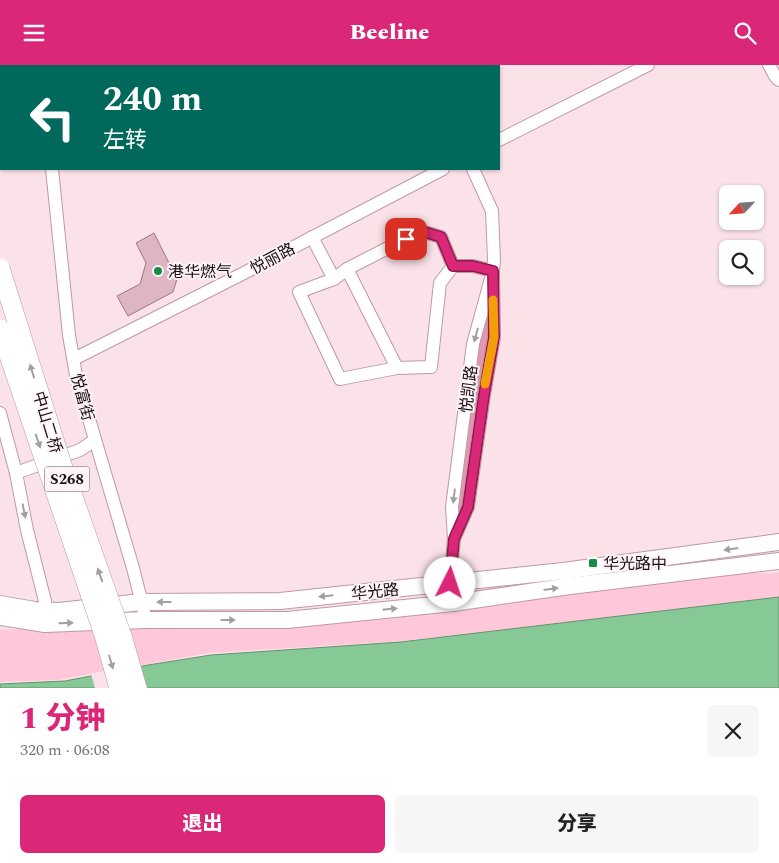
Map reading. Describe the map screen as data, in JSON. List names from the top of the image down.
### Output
{
  "streets": {
    "highway": ["中山二桥", "S268"],
    "main road": ["华光路"],
    "street": ["悦丽路", "悦凯路", "悦富街"]
  },
  "crossings": [
    ["悦丽路", "悦富街"],
    ["悦凯路", "华光路"],
    ["悦富街", "华光路"]
  ],
  "places": {
    "other": ["港华燃气"],
    "transit": ["华光路中"]
  },
  "north": "bottom left",
  "page": {
    "header": "Beeline",
    "turn": ["240 m", "左转"],
    "heading": ["1 分钟", "320 m · 06:08"],
    "buttons": ["退出", "分享"]
  }
}
